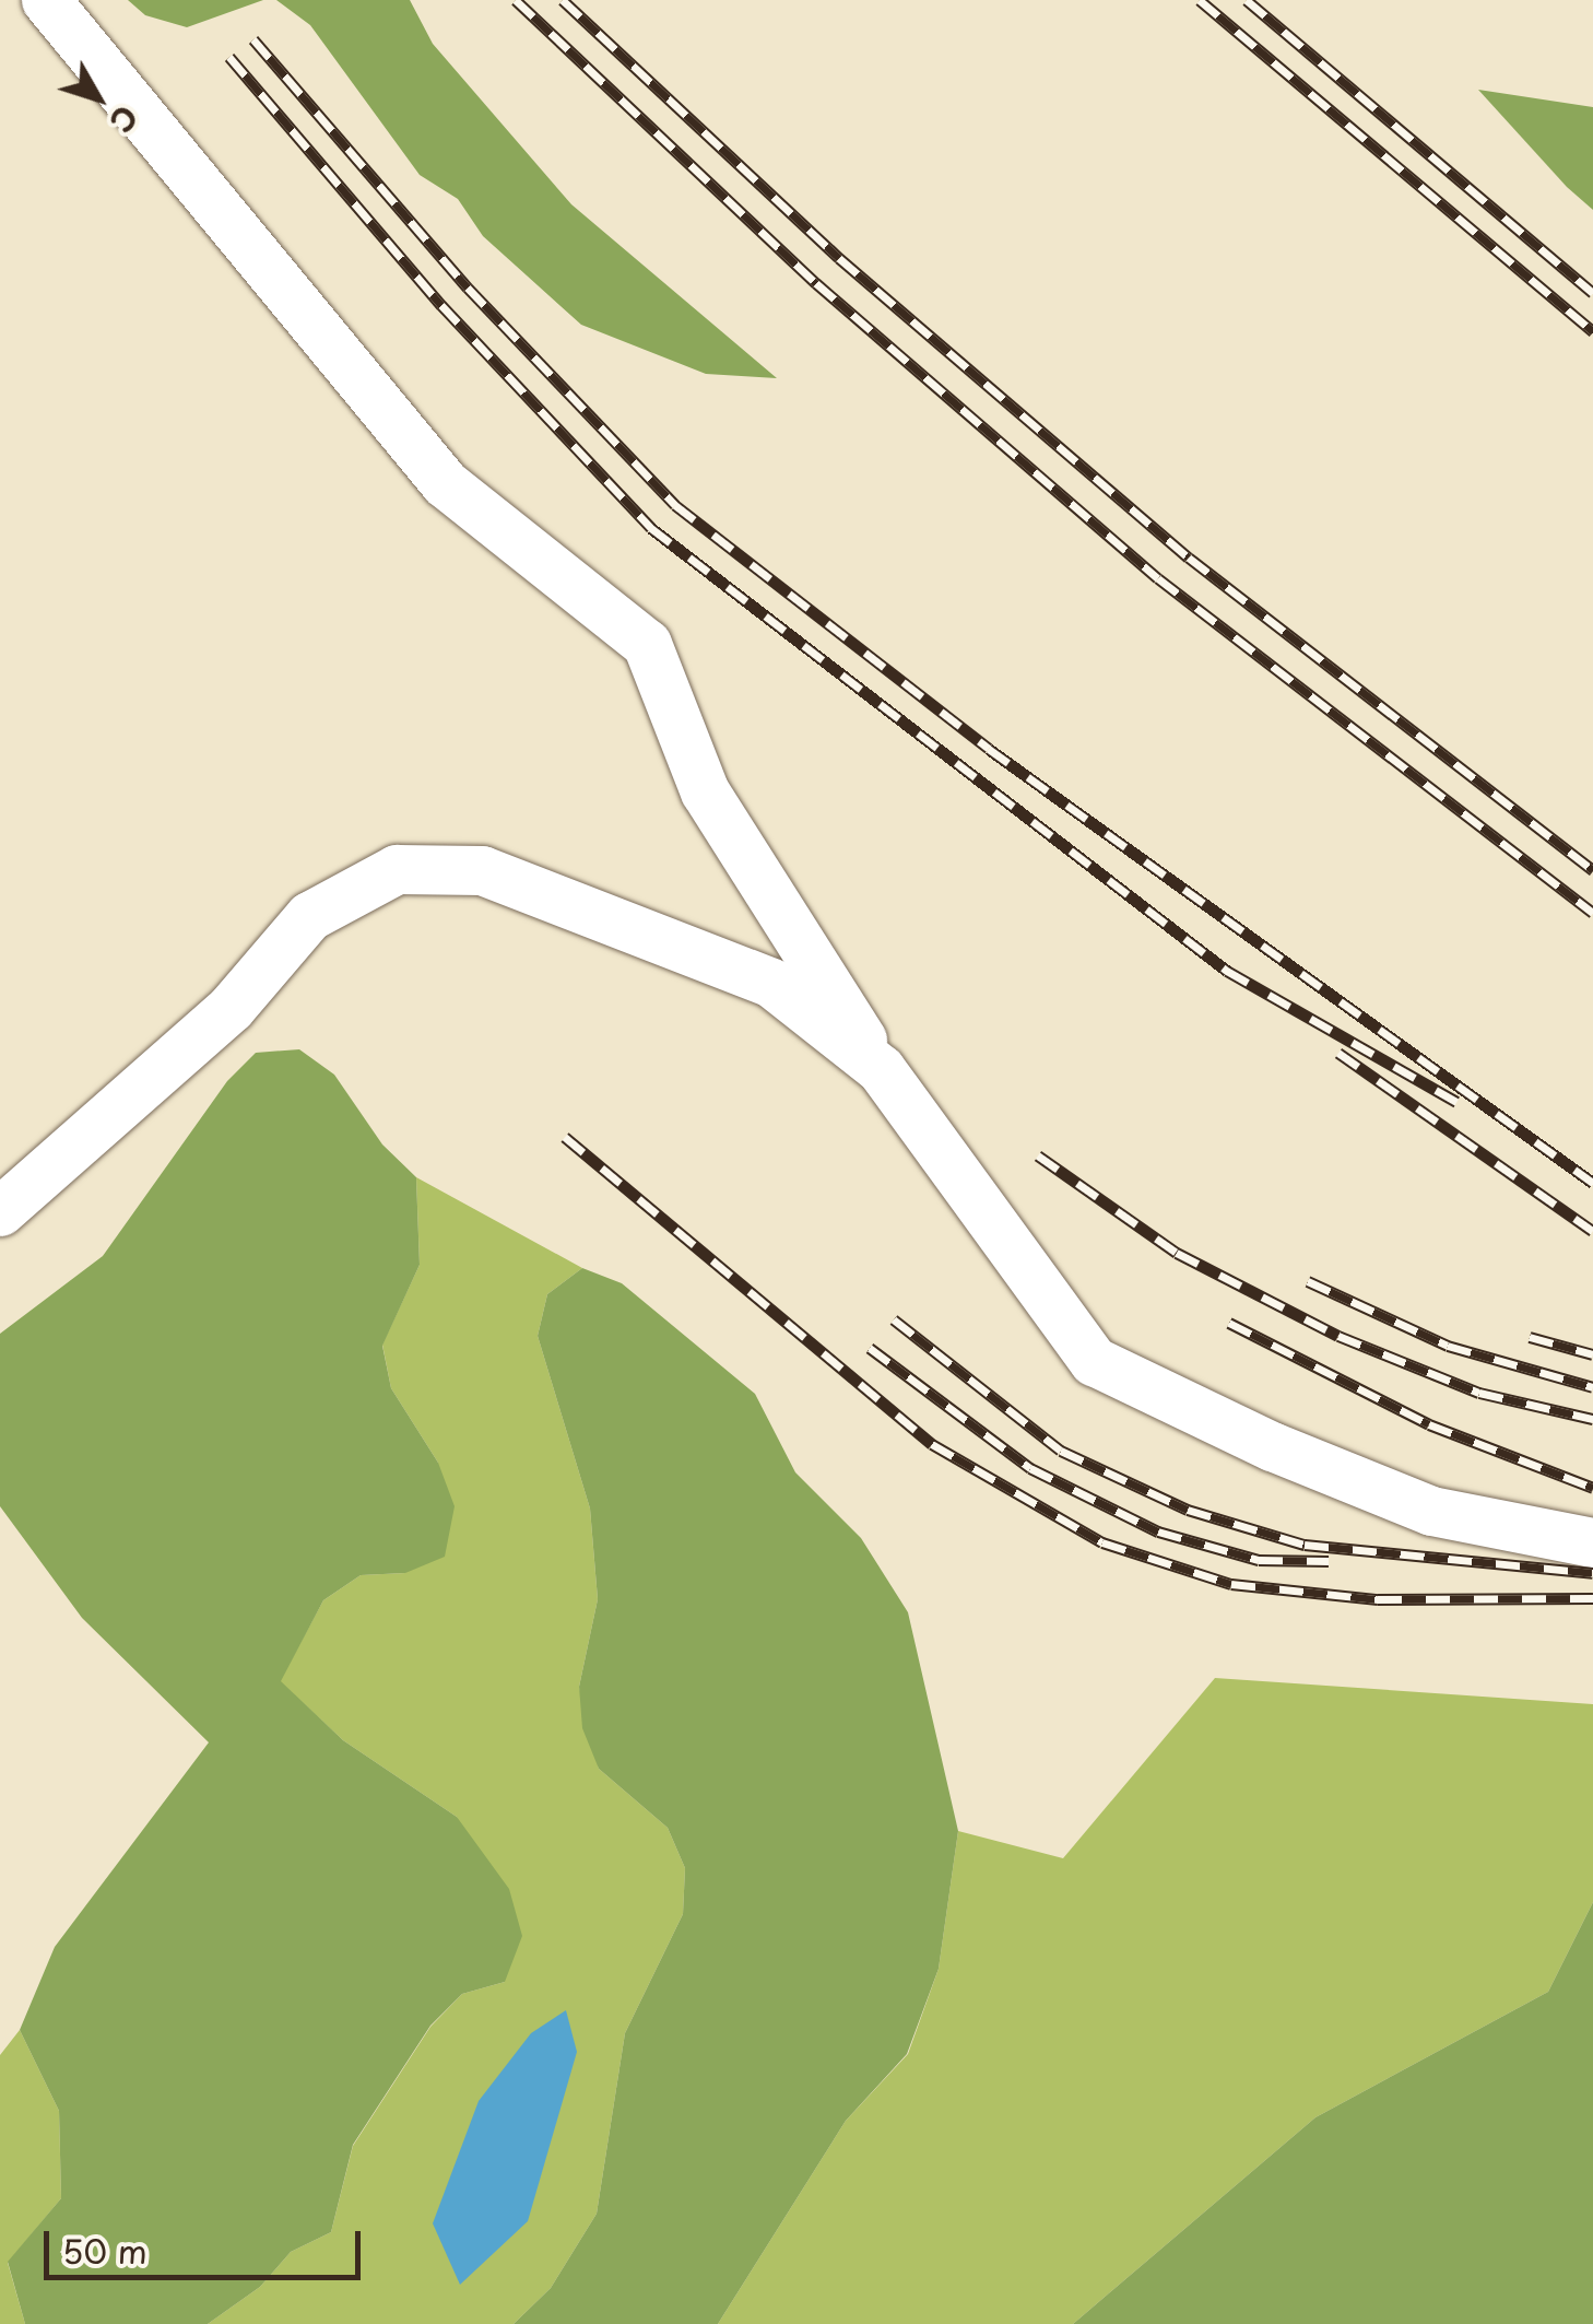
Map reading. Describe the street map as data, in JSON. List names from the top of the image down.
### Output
{
  "scale_bar": "50 m",
  "north": "bottom right"
}
